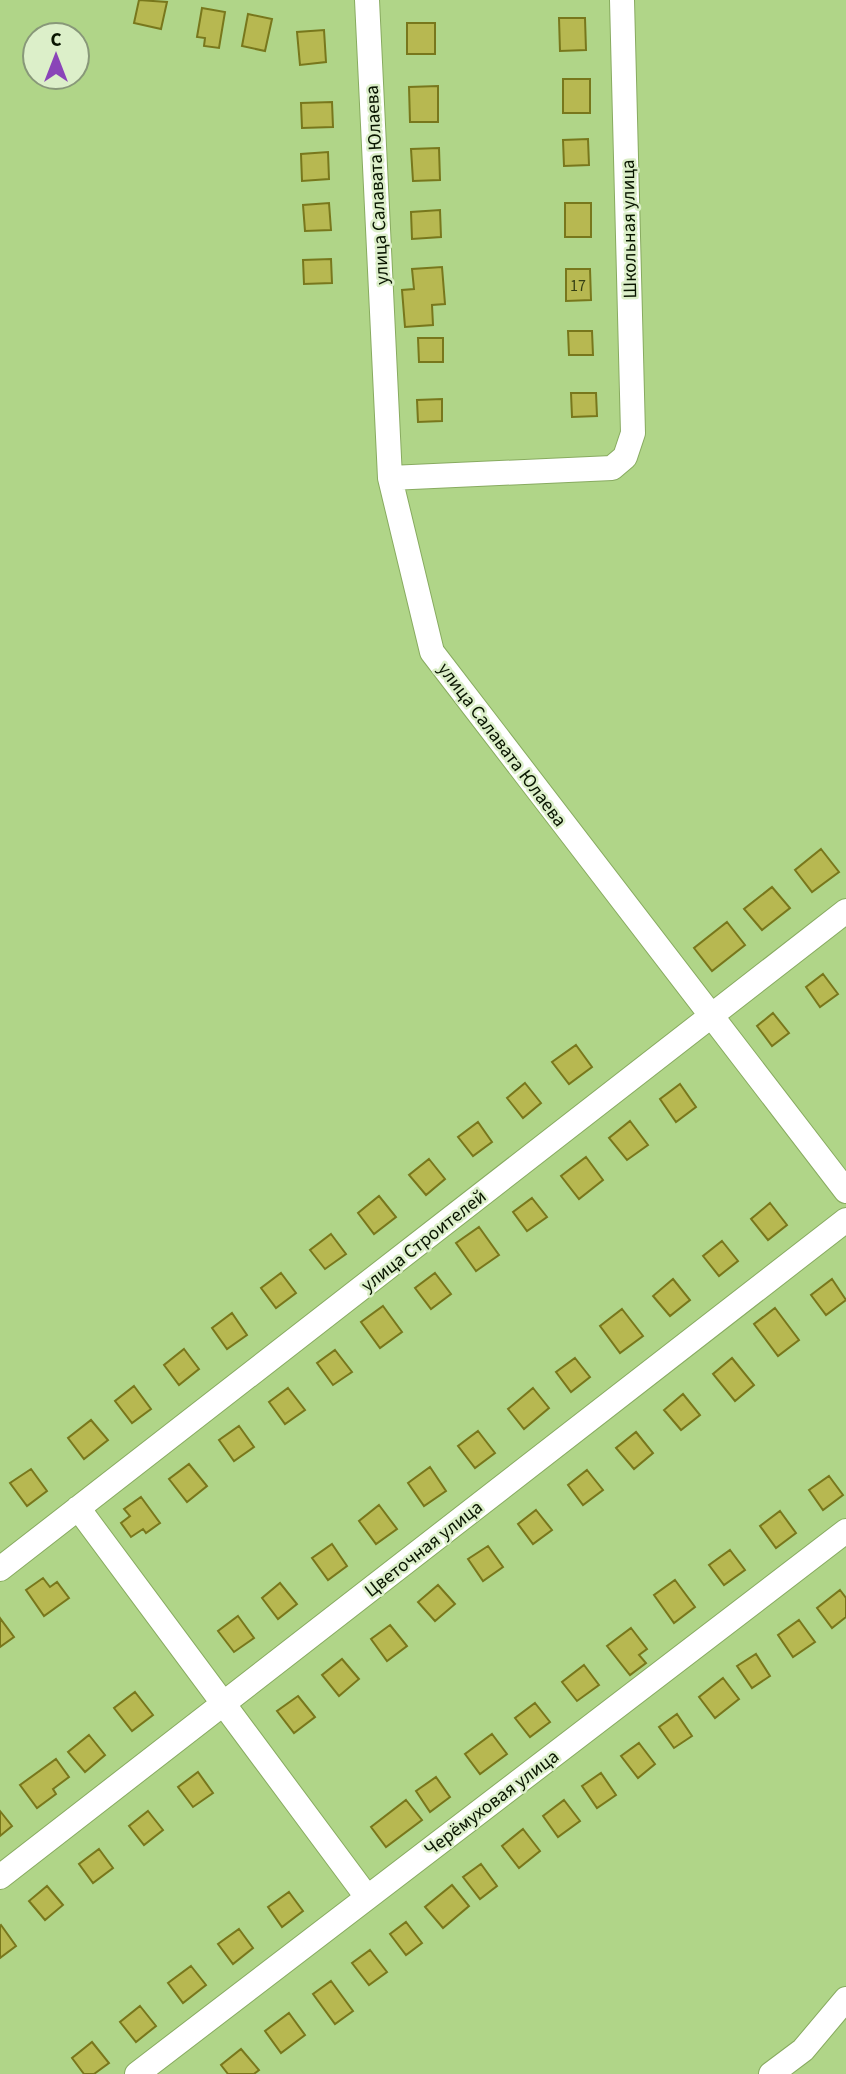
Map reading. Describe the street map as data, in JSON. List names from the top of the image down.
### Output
{
  "streets": {
    "street": [
      "улица Салавата Юлаева",
      "Школьная улица",
      "улица Строителей",
      "Цветочная улица",
      "Черёмуховая улица"
    ]
  },
  "crossings": [
    ["улица Салавата Юлаева", "Школьная улица"],
    ["улица Салавата Юлаева", "улица Строителей"]
  ],
  "house_numbers": ["17"],
  "north": "top"
}
